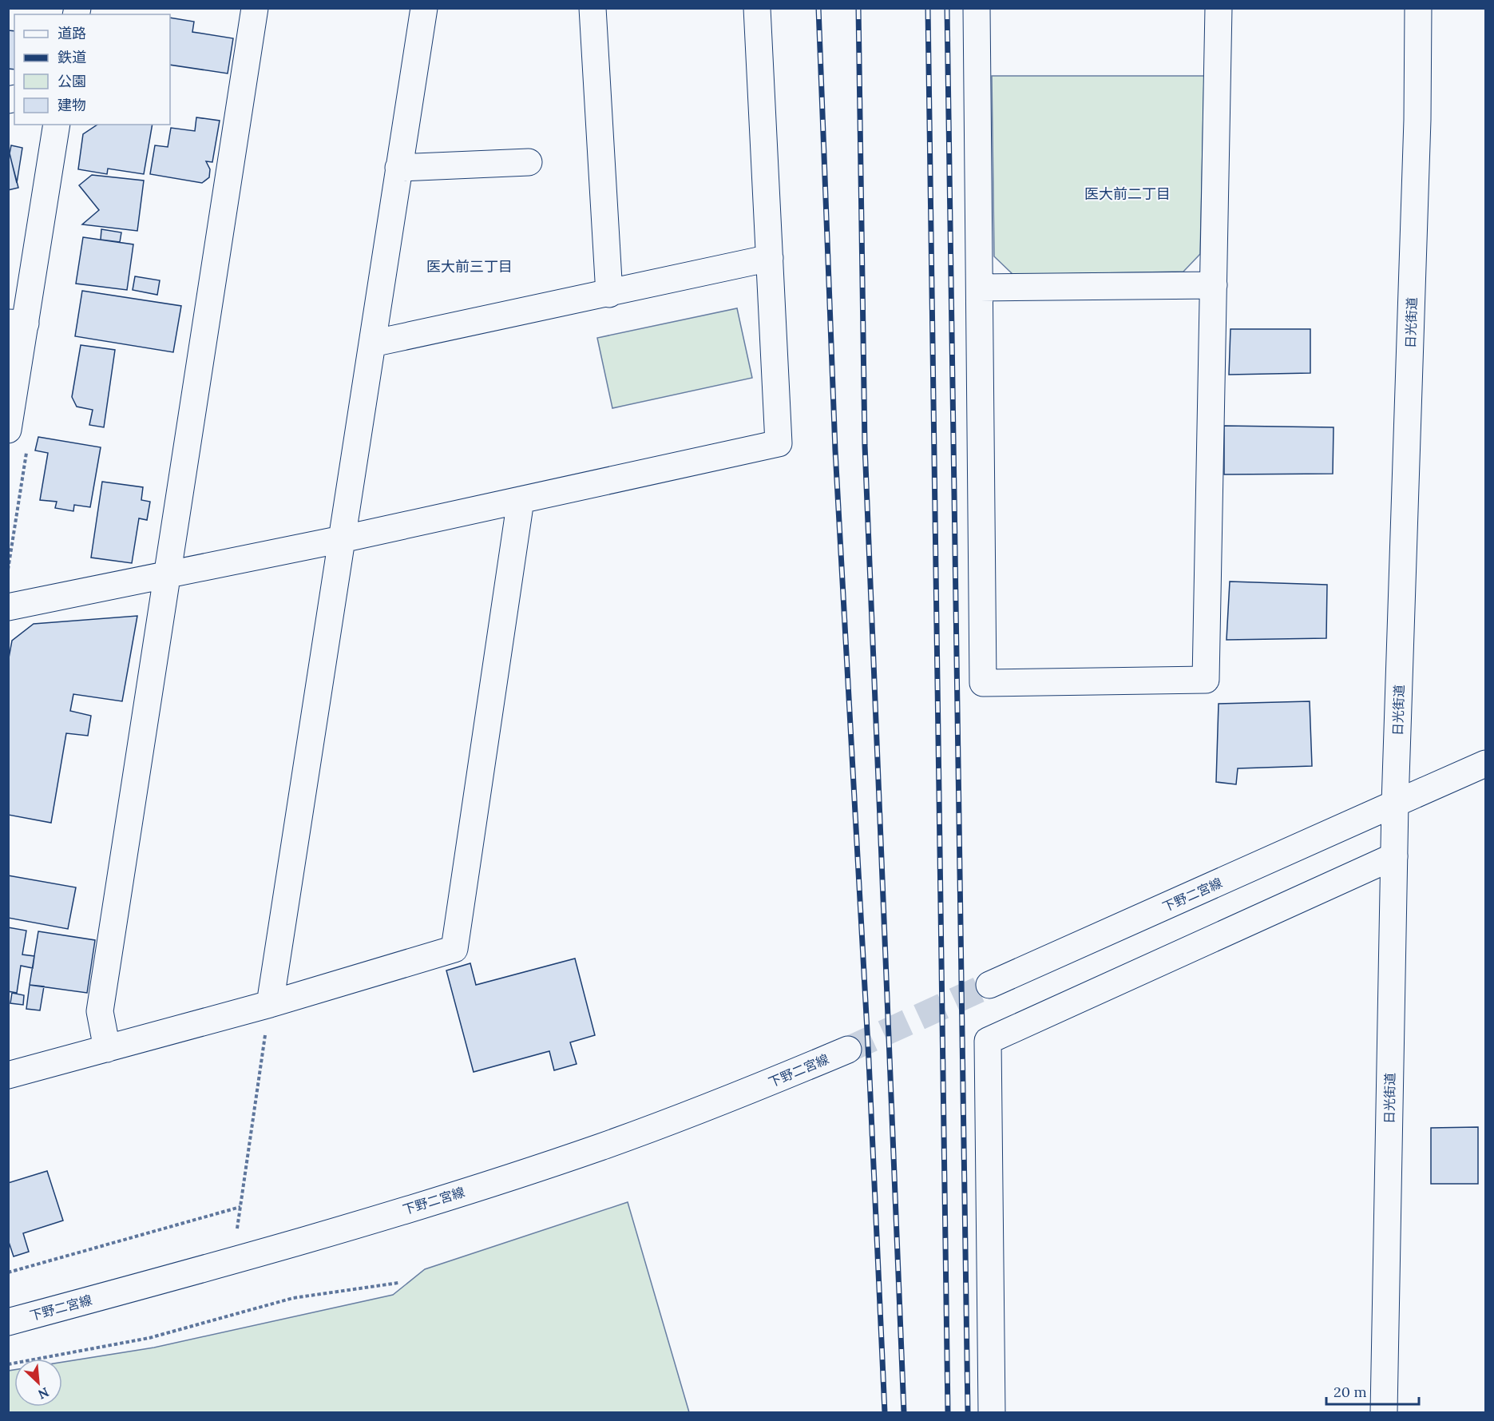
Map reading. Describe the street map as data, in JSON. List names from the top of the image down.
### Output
{
  "streets": {
    "main road": ["日光街道", "下野二宮線"]
  },
  "crossings": [
    ["日光街道", "下野二宮線"]
  ],
  "districts": ["医大前二丁目", "医大前三丁目"],
  "legend": [
    "道路",
    "鉄道",
    "公園",
    "建物"
  ],
  "scale_bar": "20 m",
  "north": "bottom right"
}
